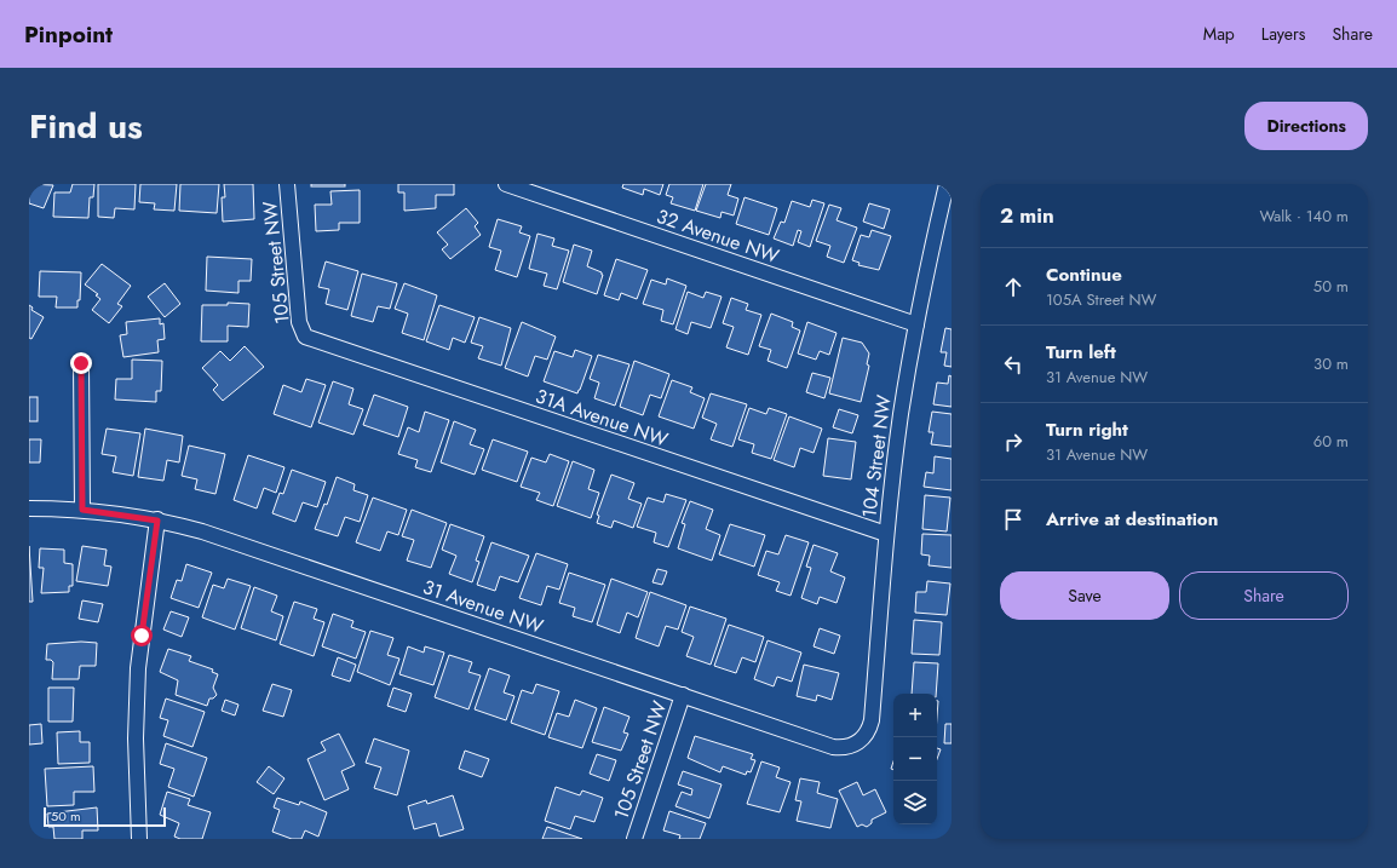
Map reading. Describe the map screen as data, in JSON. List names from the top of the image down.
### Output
{
  "streets": {
    "street": [
      "32 Avenue NW",
      "105 Street NW",
      "31A Avenue NW",
      "104 Street NW",
      "31 Avenue NW"
    ]
  },
  "crossings": [
    ["32 Avenue NW", "104 Street NW"],
    ["105 Street NW", "31A Avenue NW"],
    ["105 Street NW", "31 Avenue NW"],
    ["31A Avenue NW", "104 Street NW"],
    ["104 Street NW", "31 Avenue NW"]
  ],
  "scale_bar": "50 m",
  "page": {
    "header": "Pinpoint",
    "nav": ["Map", "Layers", "Share"],
    "title": "Find us",
    "buttons": [
      "Directions",
      ["Save", "Share"]
    ],
    "heading": ["2 min", "Walk · 140 m"],
    "list": [
      ["Continue", "105A Street NW", "50 m"],
      ["Turn left", "31 Avenue NW", "30 m"],
      ["Turn right", "31 Avenue NW", "60 m"],
      "Arrive at destination"
    ],
    "map_buttons": ["+", "−"],
    "scale": "50 m"
  }
}
